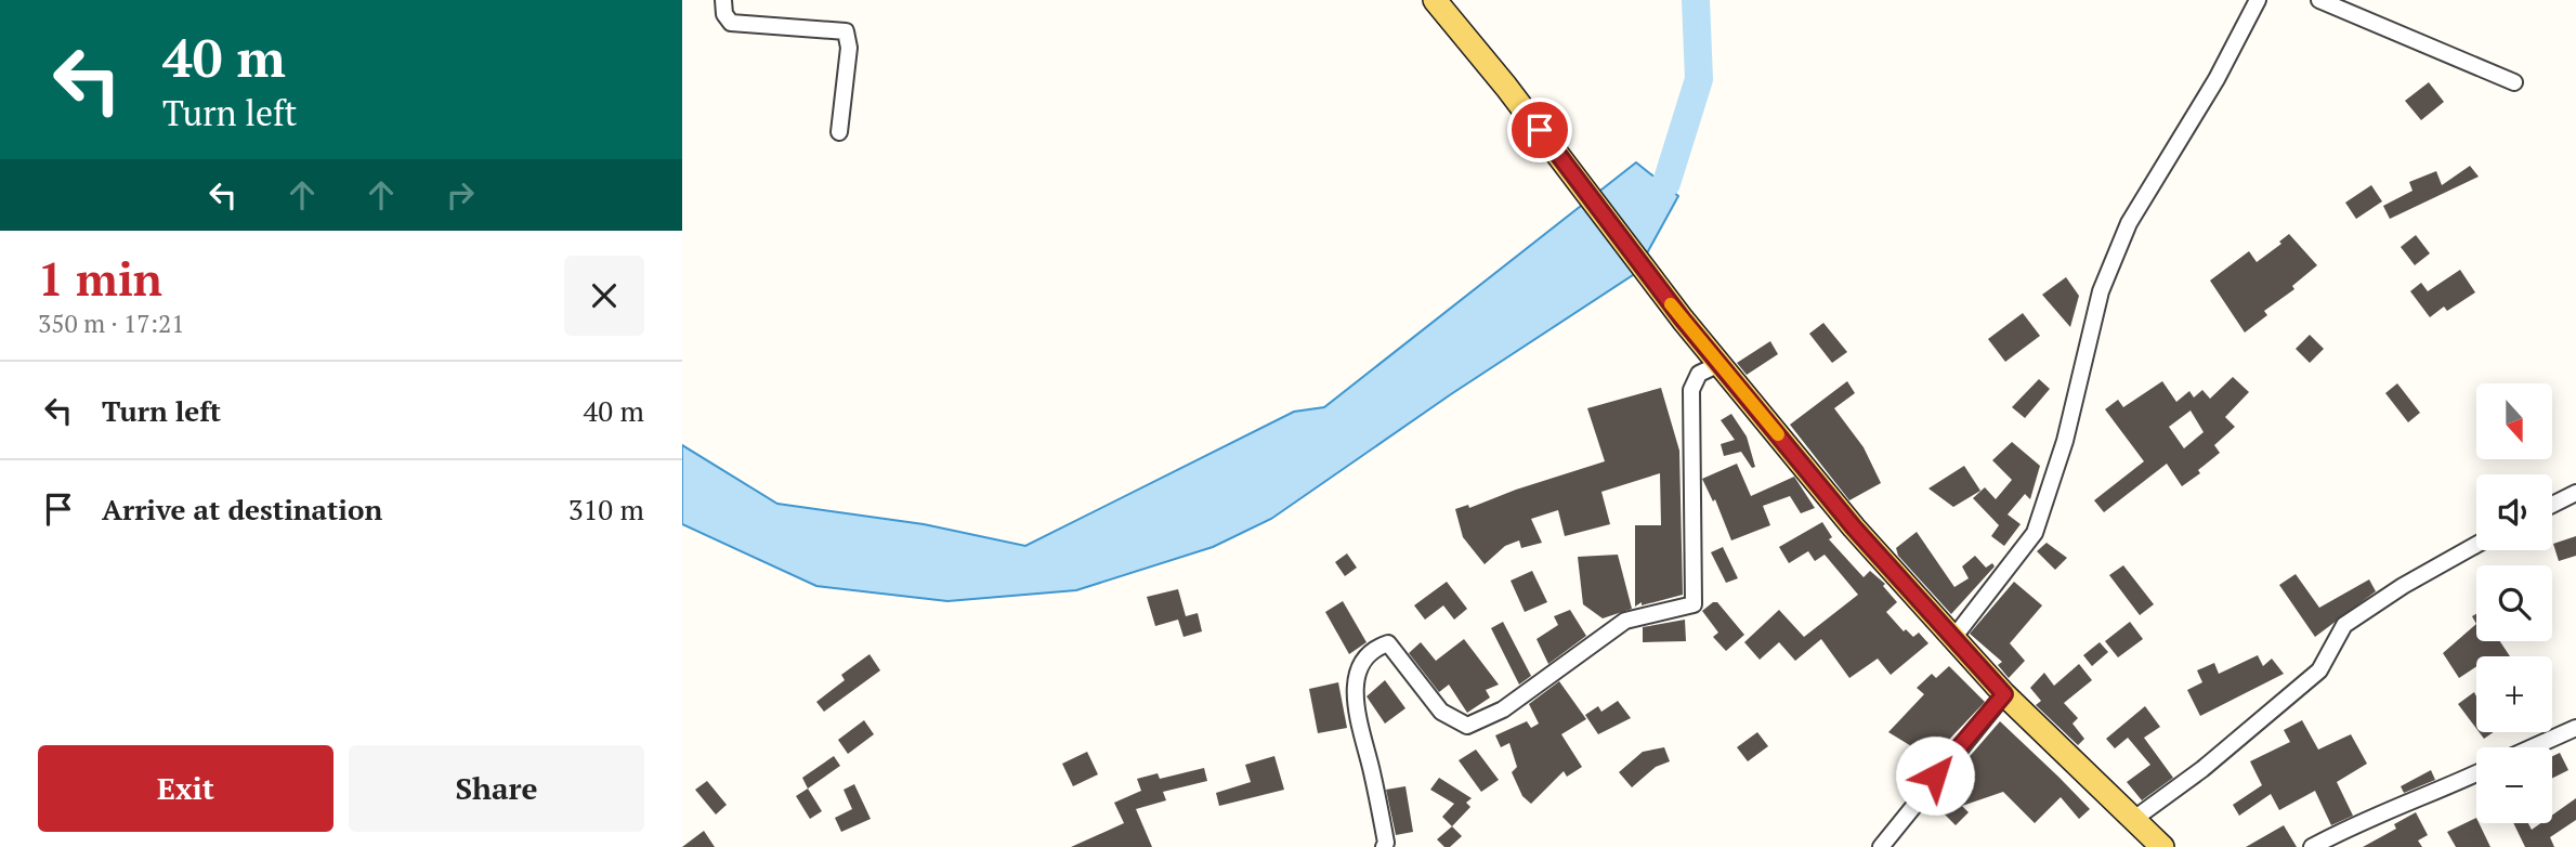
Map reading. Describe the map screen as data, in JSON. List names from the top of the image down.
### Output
{
  "north": "bottom",
  "page": {
    "turn": ["40 m", "Turn left"],
    "heading": ["1 min", "350 m · 17:21"],
    "list": [
      {
        "name": "Turn left",
        "value": "40 m"
      },
      {
        "name": "Arrive at destination",
        "value": "310 m"
      }
    ],
    "map_buttons": ["+", "−"],
    "buttons": ["Exit", "Share"]
  }
}
